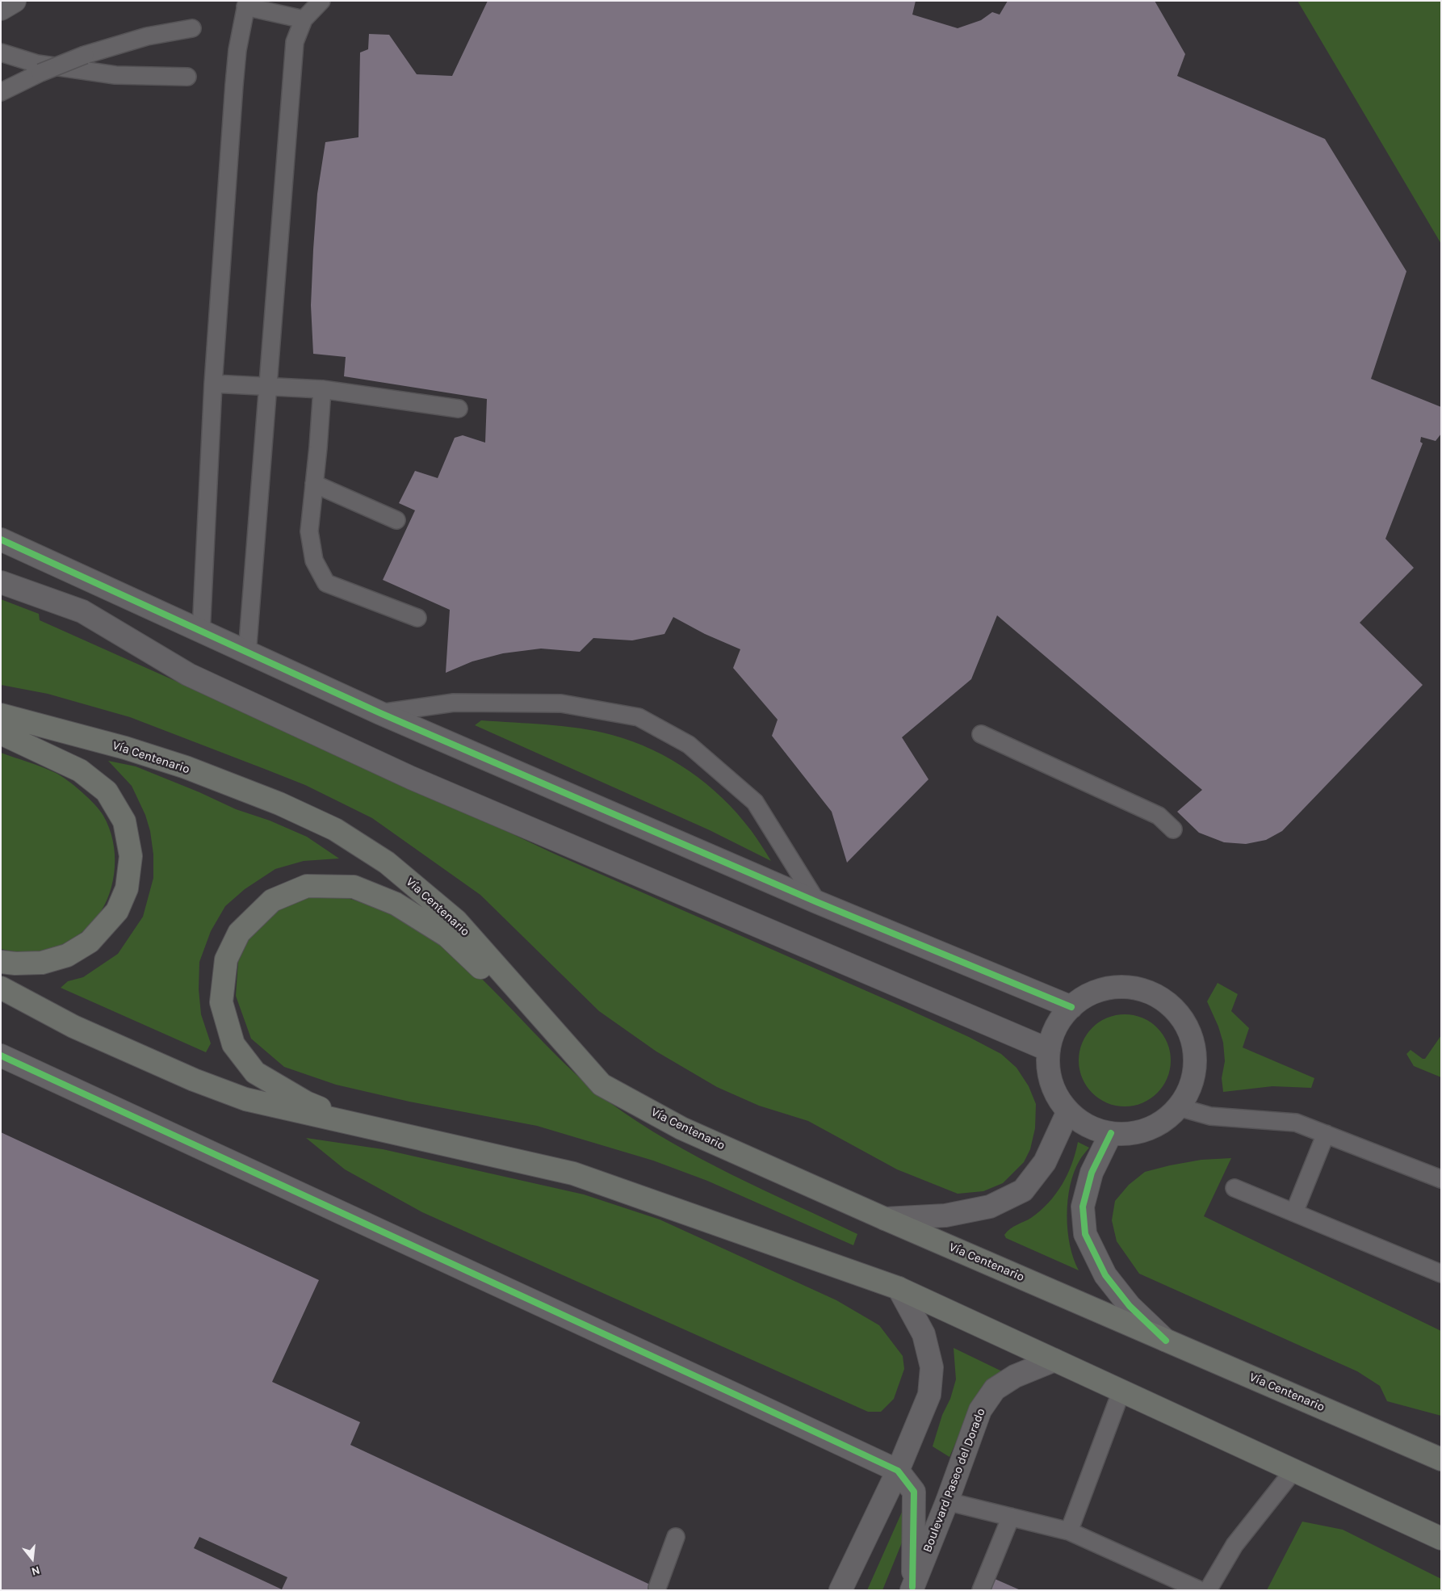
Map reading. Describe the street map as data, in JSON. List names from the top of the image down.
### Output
{
  "streets": {
    "highway": ["Vía Centenario"],
    "street": ["Boulevard Paseo del Dorado"]
  },
  "north": "bottom"
}
